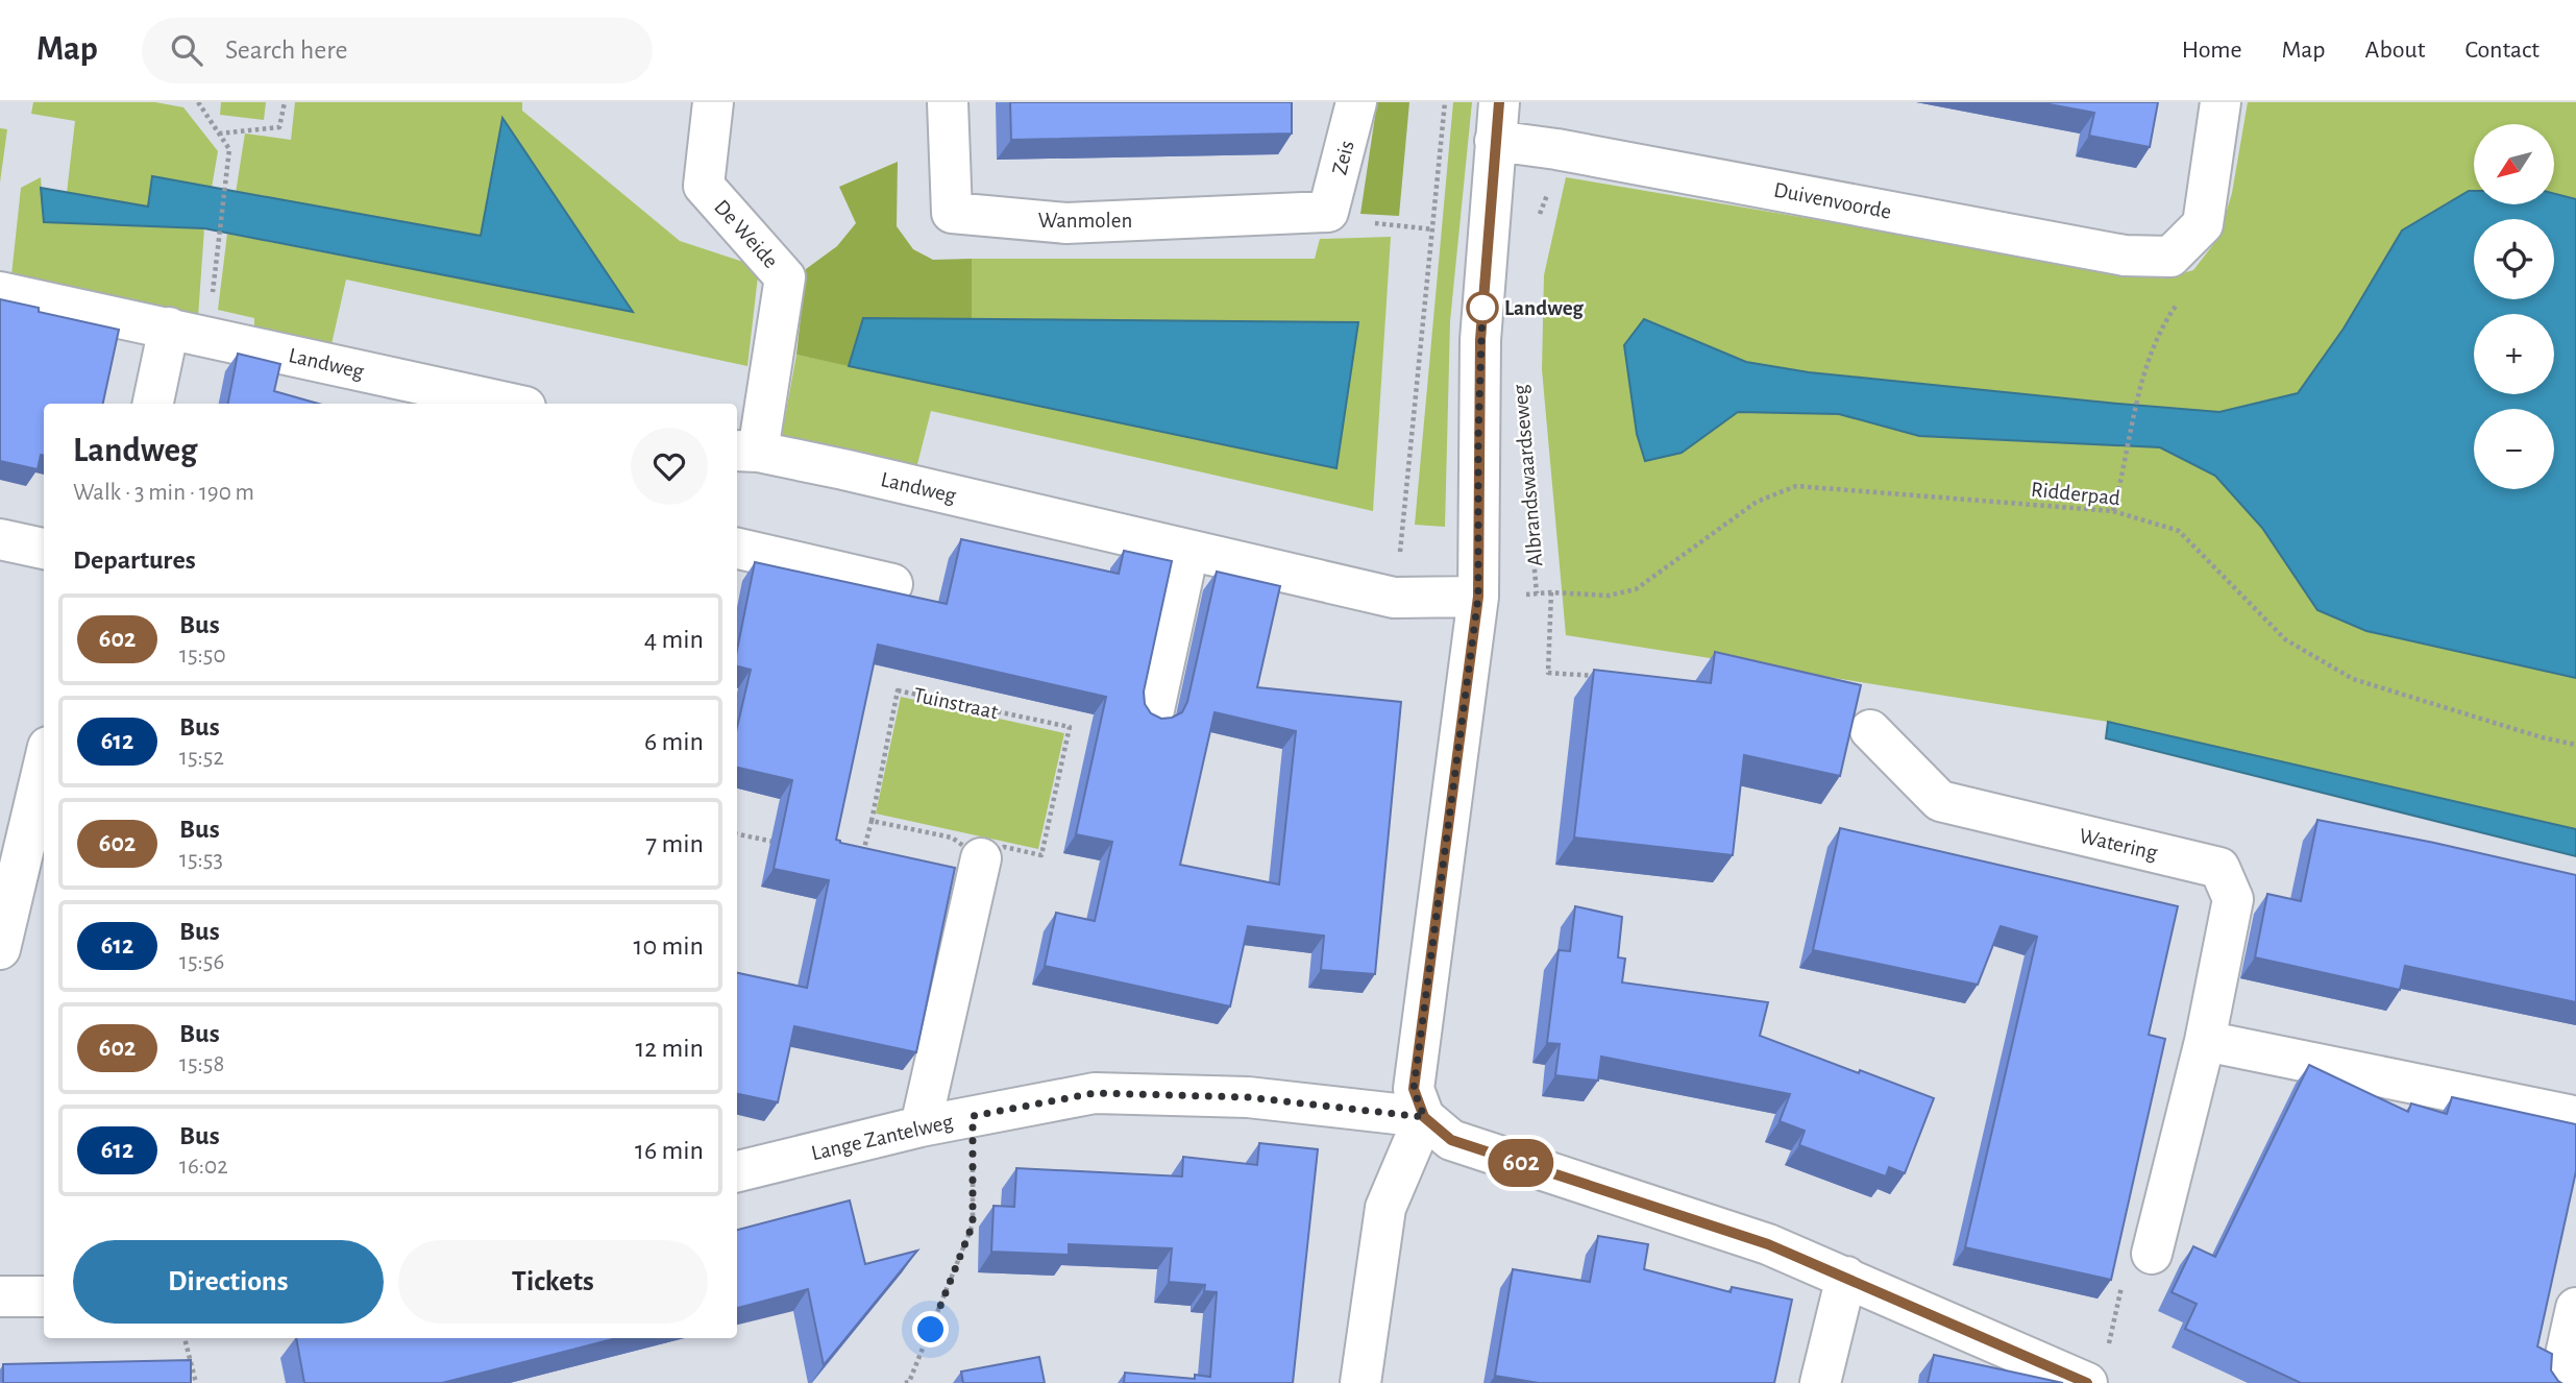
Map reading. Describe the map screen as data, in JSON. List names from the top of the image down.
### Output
{
  "streets": {
    "street": [
      "Zeis",
      "Duivenvoorde",
      "Wanmolen",
      "De Weide",
      "Landweg",
      "Albrandswaardseweg",
      "Watering",
      "Lange Zantelweg"
    ],
    "path": ["Ridderpad", "Tuinstraat"]
  },
  "crossings": [
    ["Zeis", "Wanmolen"],
    ["Duivenvoorde", "Albrandswaardseweg"],
    ["De Weide", "Landweg"],
    ["Landweg", "Albrandswaardseweg"],
    ["Albrandswaardseweg", "Ridderpad"],
    ["Albrandswaardseweg", "Lange Zantelweg"]
  ],
  "places": ["Landweg"],
  "lines": ["bus line 602"],
  "north": "bottom left",
  "page": {
    "header": "Map",
    "search": "Search here",
    "nav": [
      "Home",
      "Map",
      "About",
      "Contact"
    ],
    "on_map": "602",
    "map_buttons": ["+", "−"],
    "heading": [
      ["Landweg", "Walk · 3 min · 190 m"],
      "Departures"
    ],
    "list": [
      {
        "mark": "602",
        "name": "Bus",
        "note": "15:50",
        "value": "4 min"
      },
      {
        "mark": "612",
        "name": "Bus",
        "note": "15:52",
        "value": "6 min"
      },
      {
        "mark": "602",
        "name": "Bus",
        "note": "15:53",
        "value": "7 min"
      },
      {
        "mark": "612",
        "name": "Bus",
        "note": "15:56",
        "value": "10 min"
      },
      {
        "mark": "602",
        "name": "Bus",
        "note": "15:58",
        "value": "12 min"
      },
      {
        "mark": "612",
        "name": "Bus",
        "note": "16:02",
        "value": "16 min"
      }
    ],
    "buttons": ["Directions", "Tickets"]
  }
}
